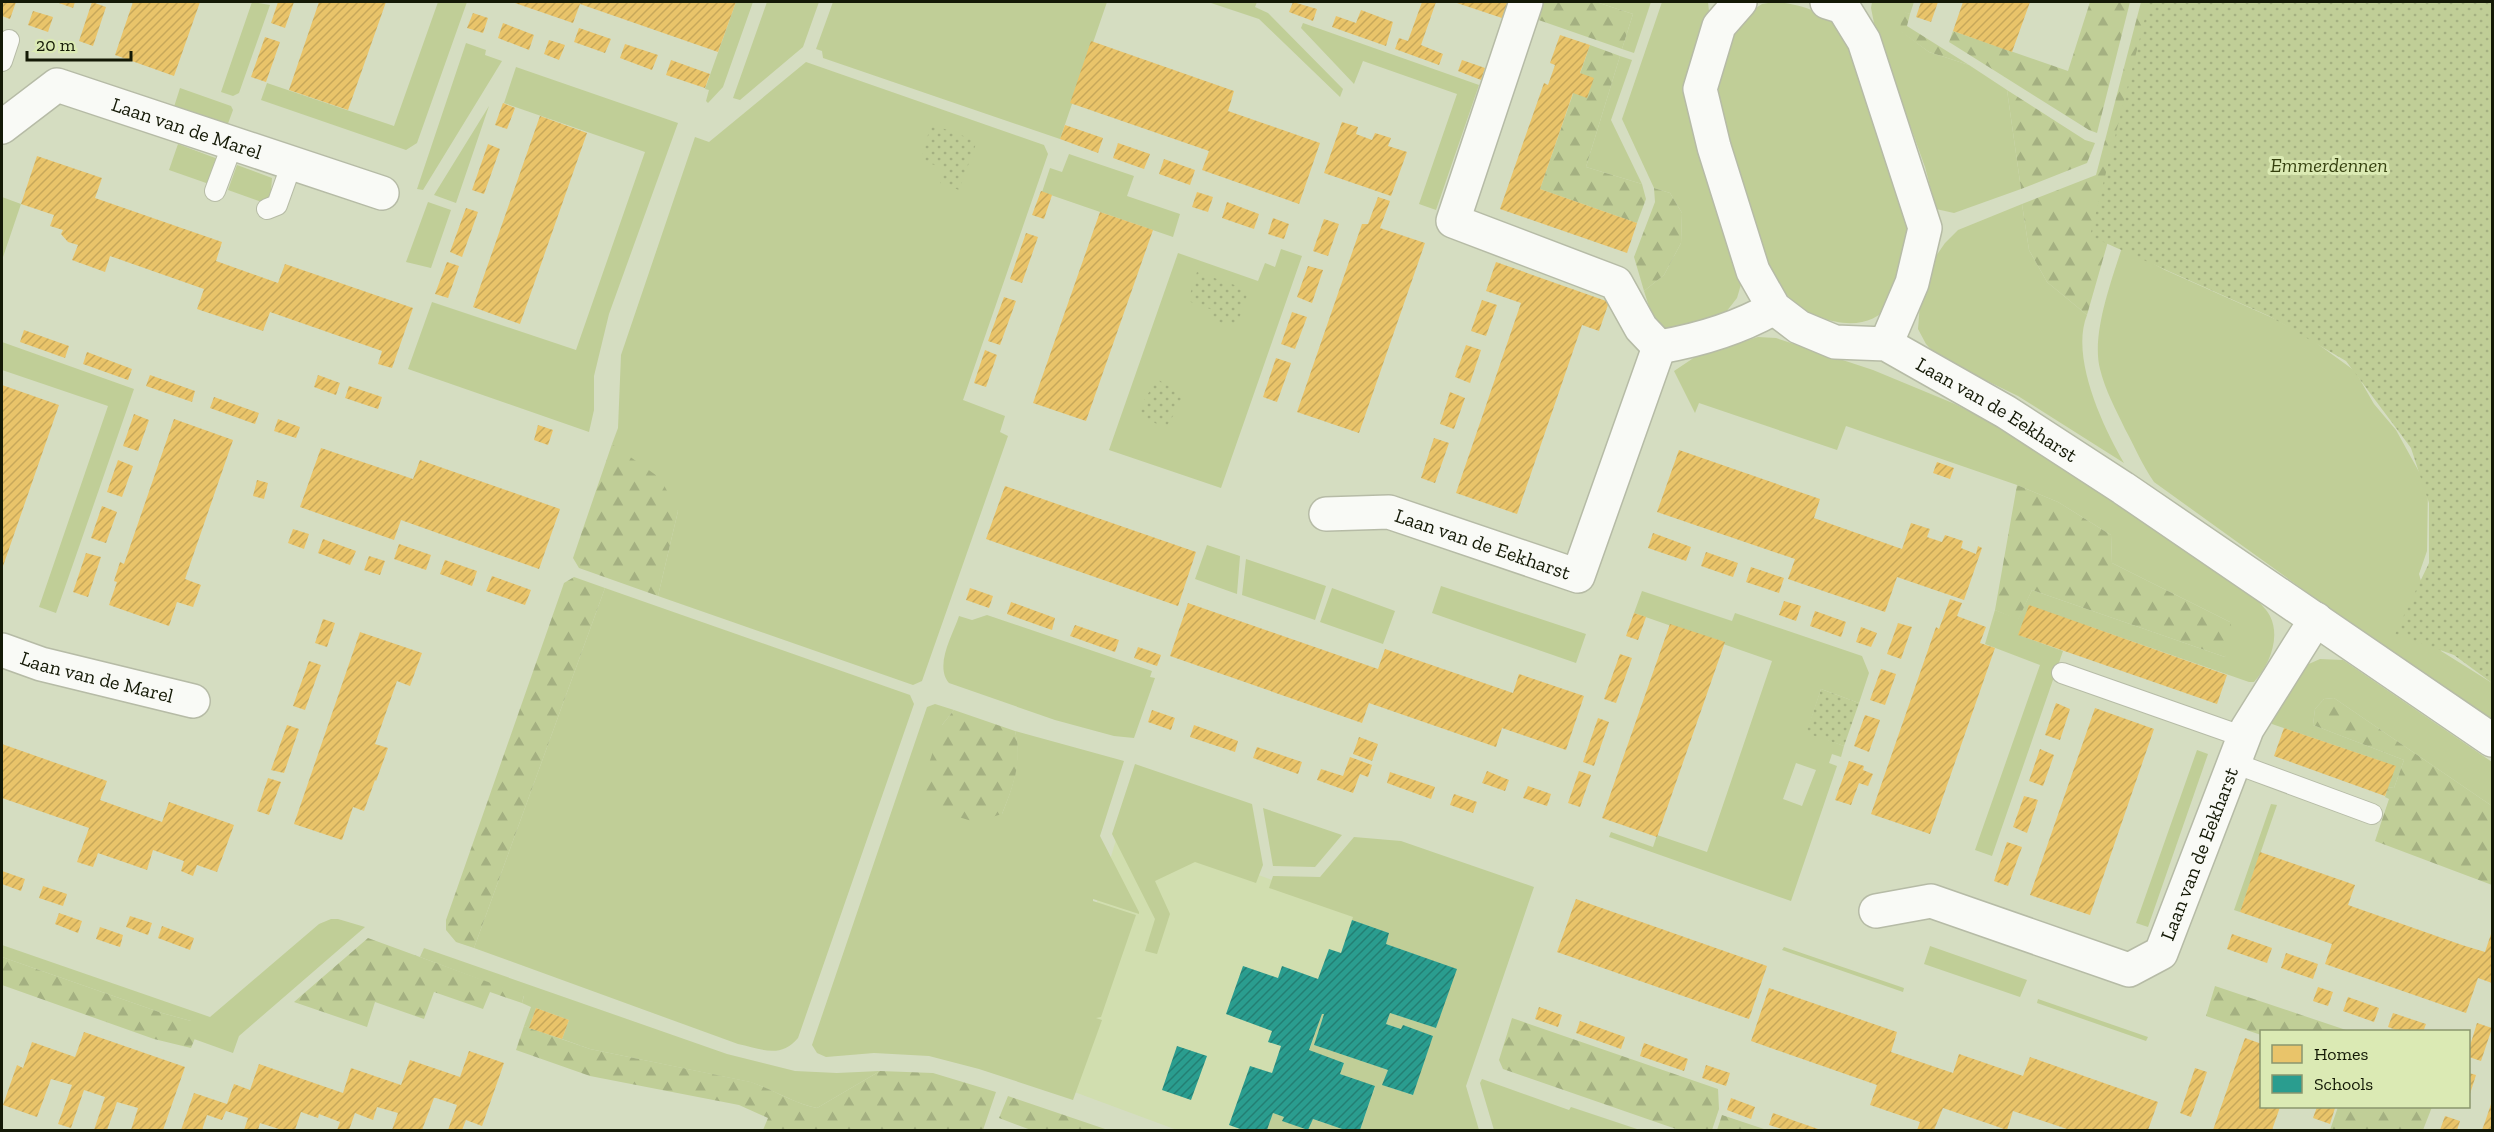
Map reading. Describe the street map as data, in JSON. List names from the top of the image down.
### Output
{
  "streets": {
    "street": ["Laan van de Marel", "Laan van de Eekharst"]
  },
  "parks": ["Emmerdennen"],
  "legend": ["Homes", "Schools"],
  "scale_bar": "20 m"
}
